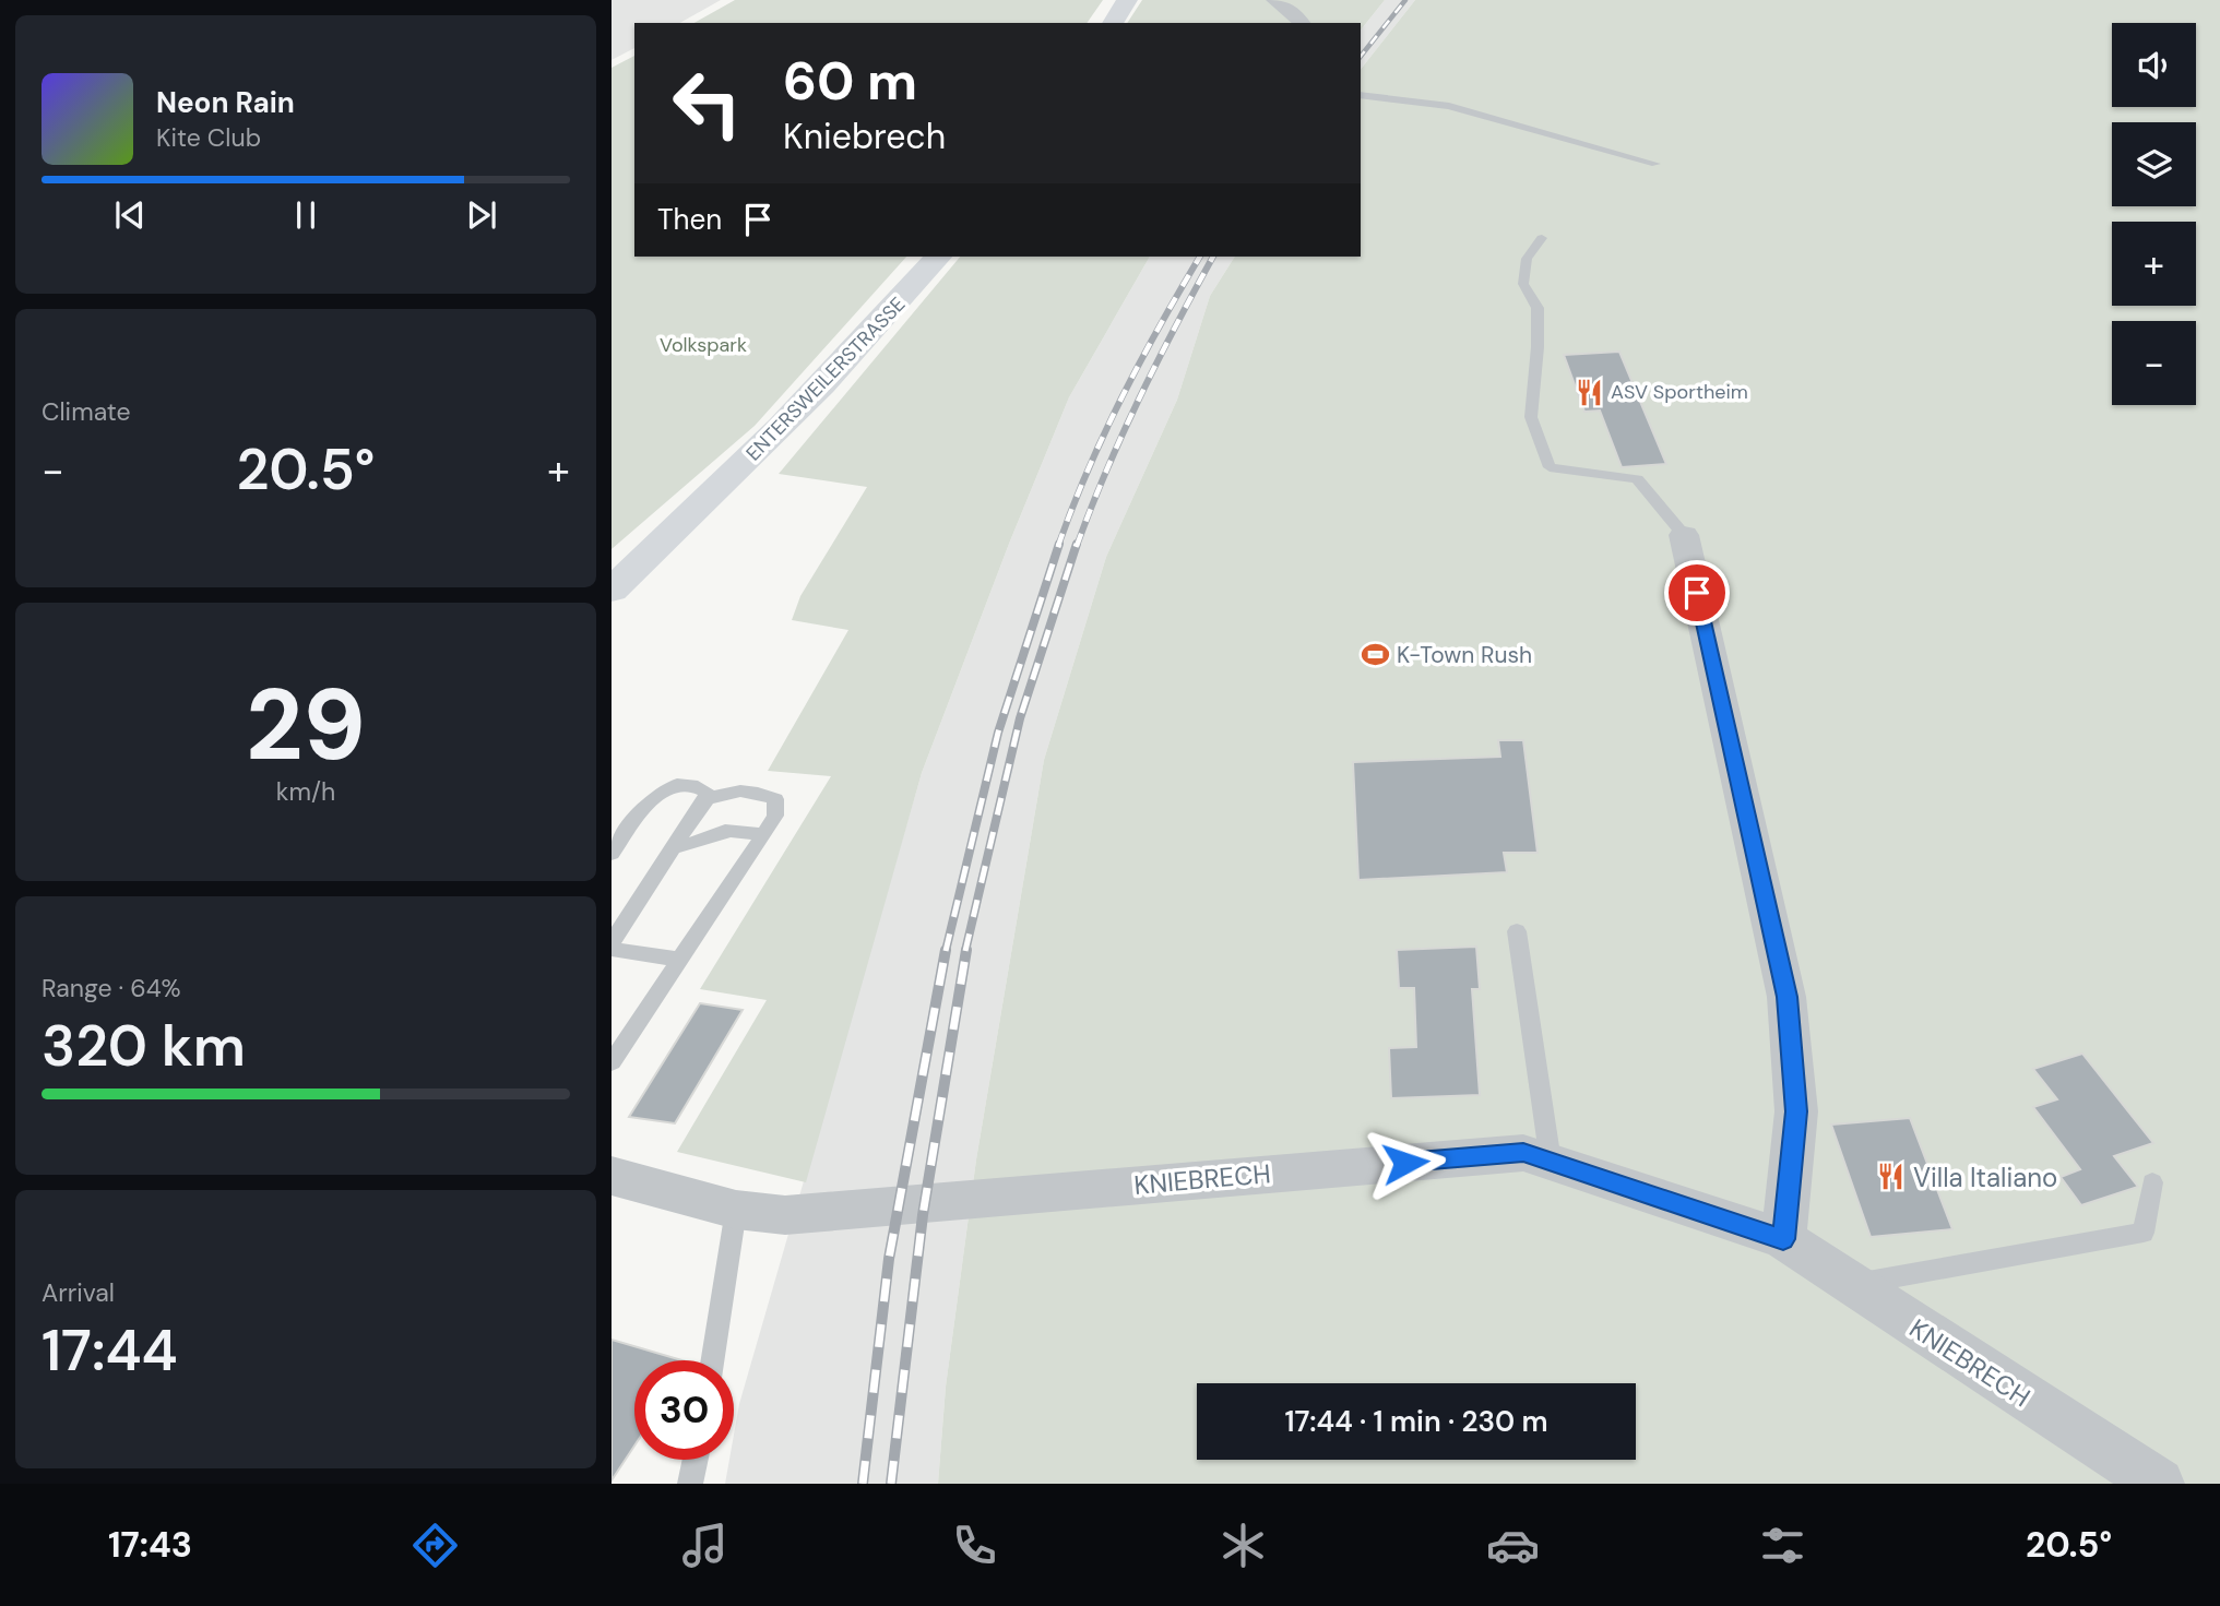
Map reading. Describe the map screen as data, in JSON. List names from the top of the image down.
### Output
{
  "streets": {
    "main road": ["ENTERSWEILERSTRASSE"],
    "street": ["KNIEBRECH"]
  },
  "parks": ["Volkspark"],
  "places": {
    "restaurant": ["ASV Sportheim", "Villa Italiano"],
    "sports": ["K-Town Rush"]
  },
  "page": {
    "map_buttons": ["+", "−"],
    "turn": ["60 m", "Kniebrech"],
    "song": ["Neon Rain", "Kite Club"],
    "then": "Then",
    "tile": [
      "Climate",
      ["29", "km/h"],
      ["Range · 64%", "320 km"],
      ["Arrival", "17:44"]
    ],
    "heat": ["−", "20.5°", "+"],
    "limit": "30",
    "trip": "17:44 · 1 min · 230 m",
    "tabs": ["17:43", "20.5°"]
  }
}
